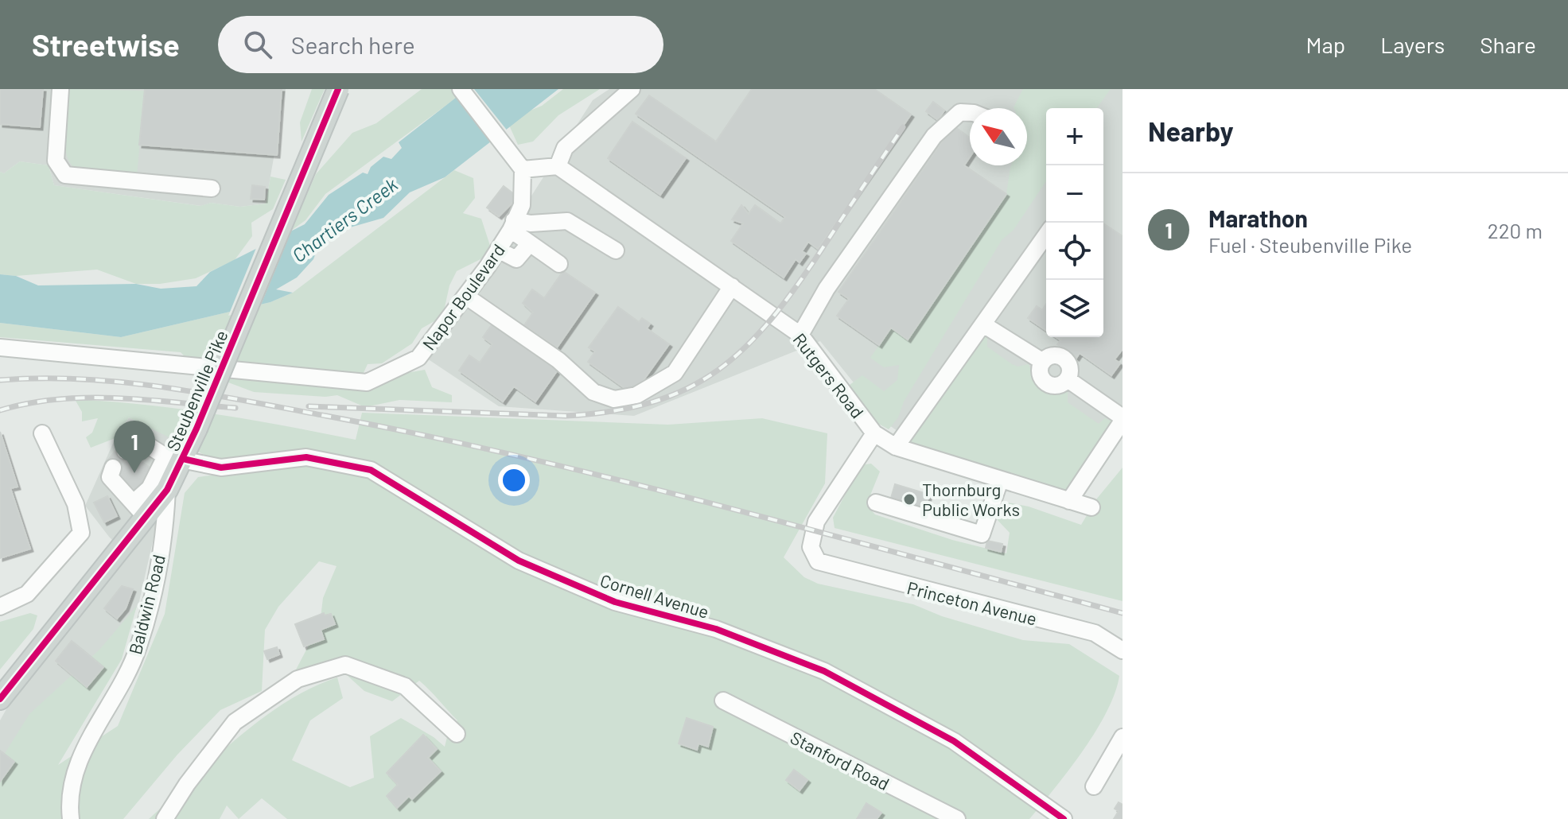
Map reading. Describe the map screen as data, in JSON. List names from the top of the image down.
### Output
{
  "streets": {
    "main road": ["Steubenville Pike"],
    "street": [
      "Napor Boulevard",
      "Rutgers Road",
      "Cornell Avenue",
      "Princeton Avenue",
      "Baldwin Road",
      "Stanford Road"
    ]
  },
  "crossings": [
    ["Rutgers Road", "Princeton Avenue"],
    ["Steubenville Pike", "Cornell Avenue"],
    ["Steubenville Pike", "Baldwin Road"]
  ],
  "water": ["Chartiers Creek"],
  "places": ["Thornburg Public Works"],
  "north": "top left",
  "page": {
    "header": "Streetwise",
    "search": "Search here",
    "nav": ["Map", "Layers", "Share"],
    "heading": "Nearby",
    "map_buttons": ["+", "−"],
    "list": [
      {
        "mark": "1",
        "name": "Marathon",
        "note": "Fuel · Steubenville Pike",
        "value": "220 m"
      }
    ],
    "pins": "1"
  }
}
